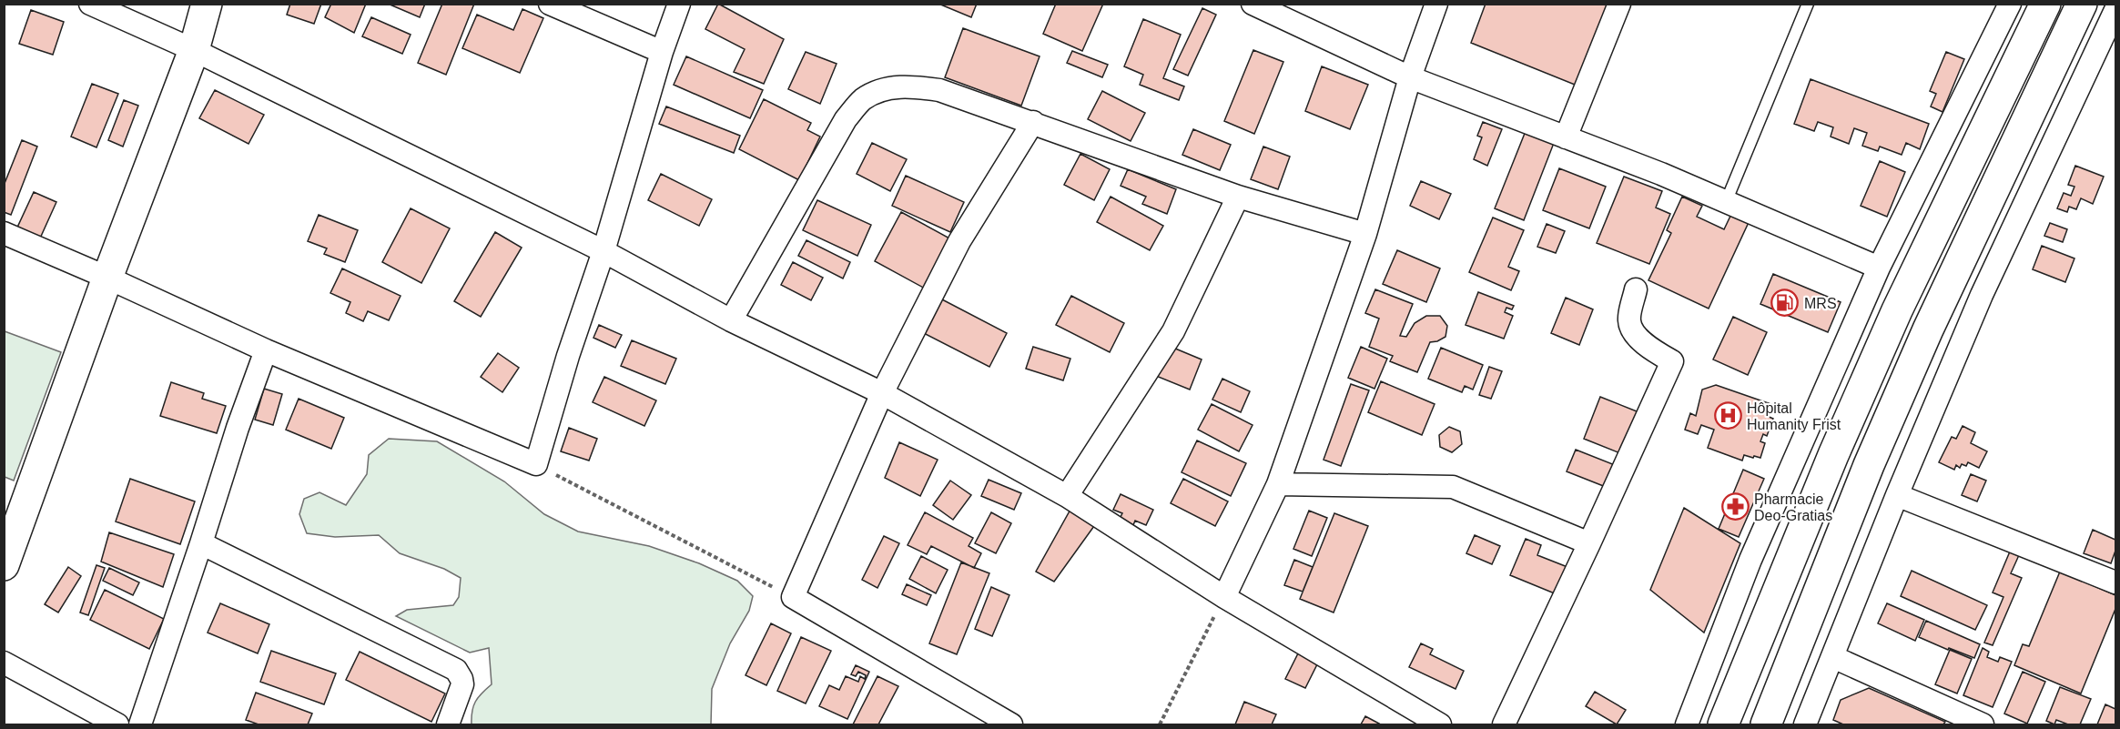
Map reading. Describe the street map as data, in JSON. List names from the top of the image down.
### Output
{
  "places": {
    "fuel station": ["MRS"],
    "hospital": ["Hôpital Humanity Frist"],
    "pharmacy": ["Pharmacie Deo-Gratias"]
  }
}
